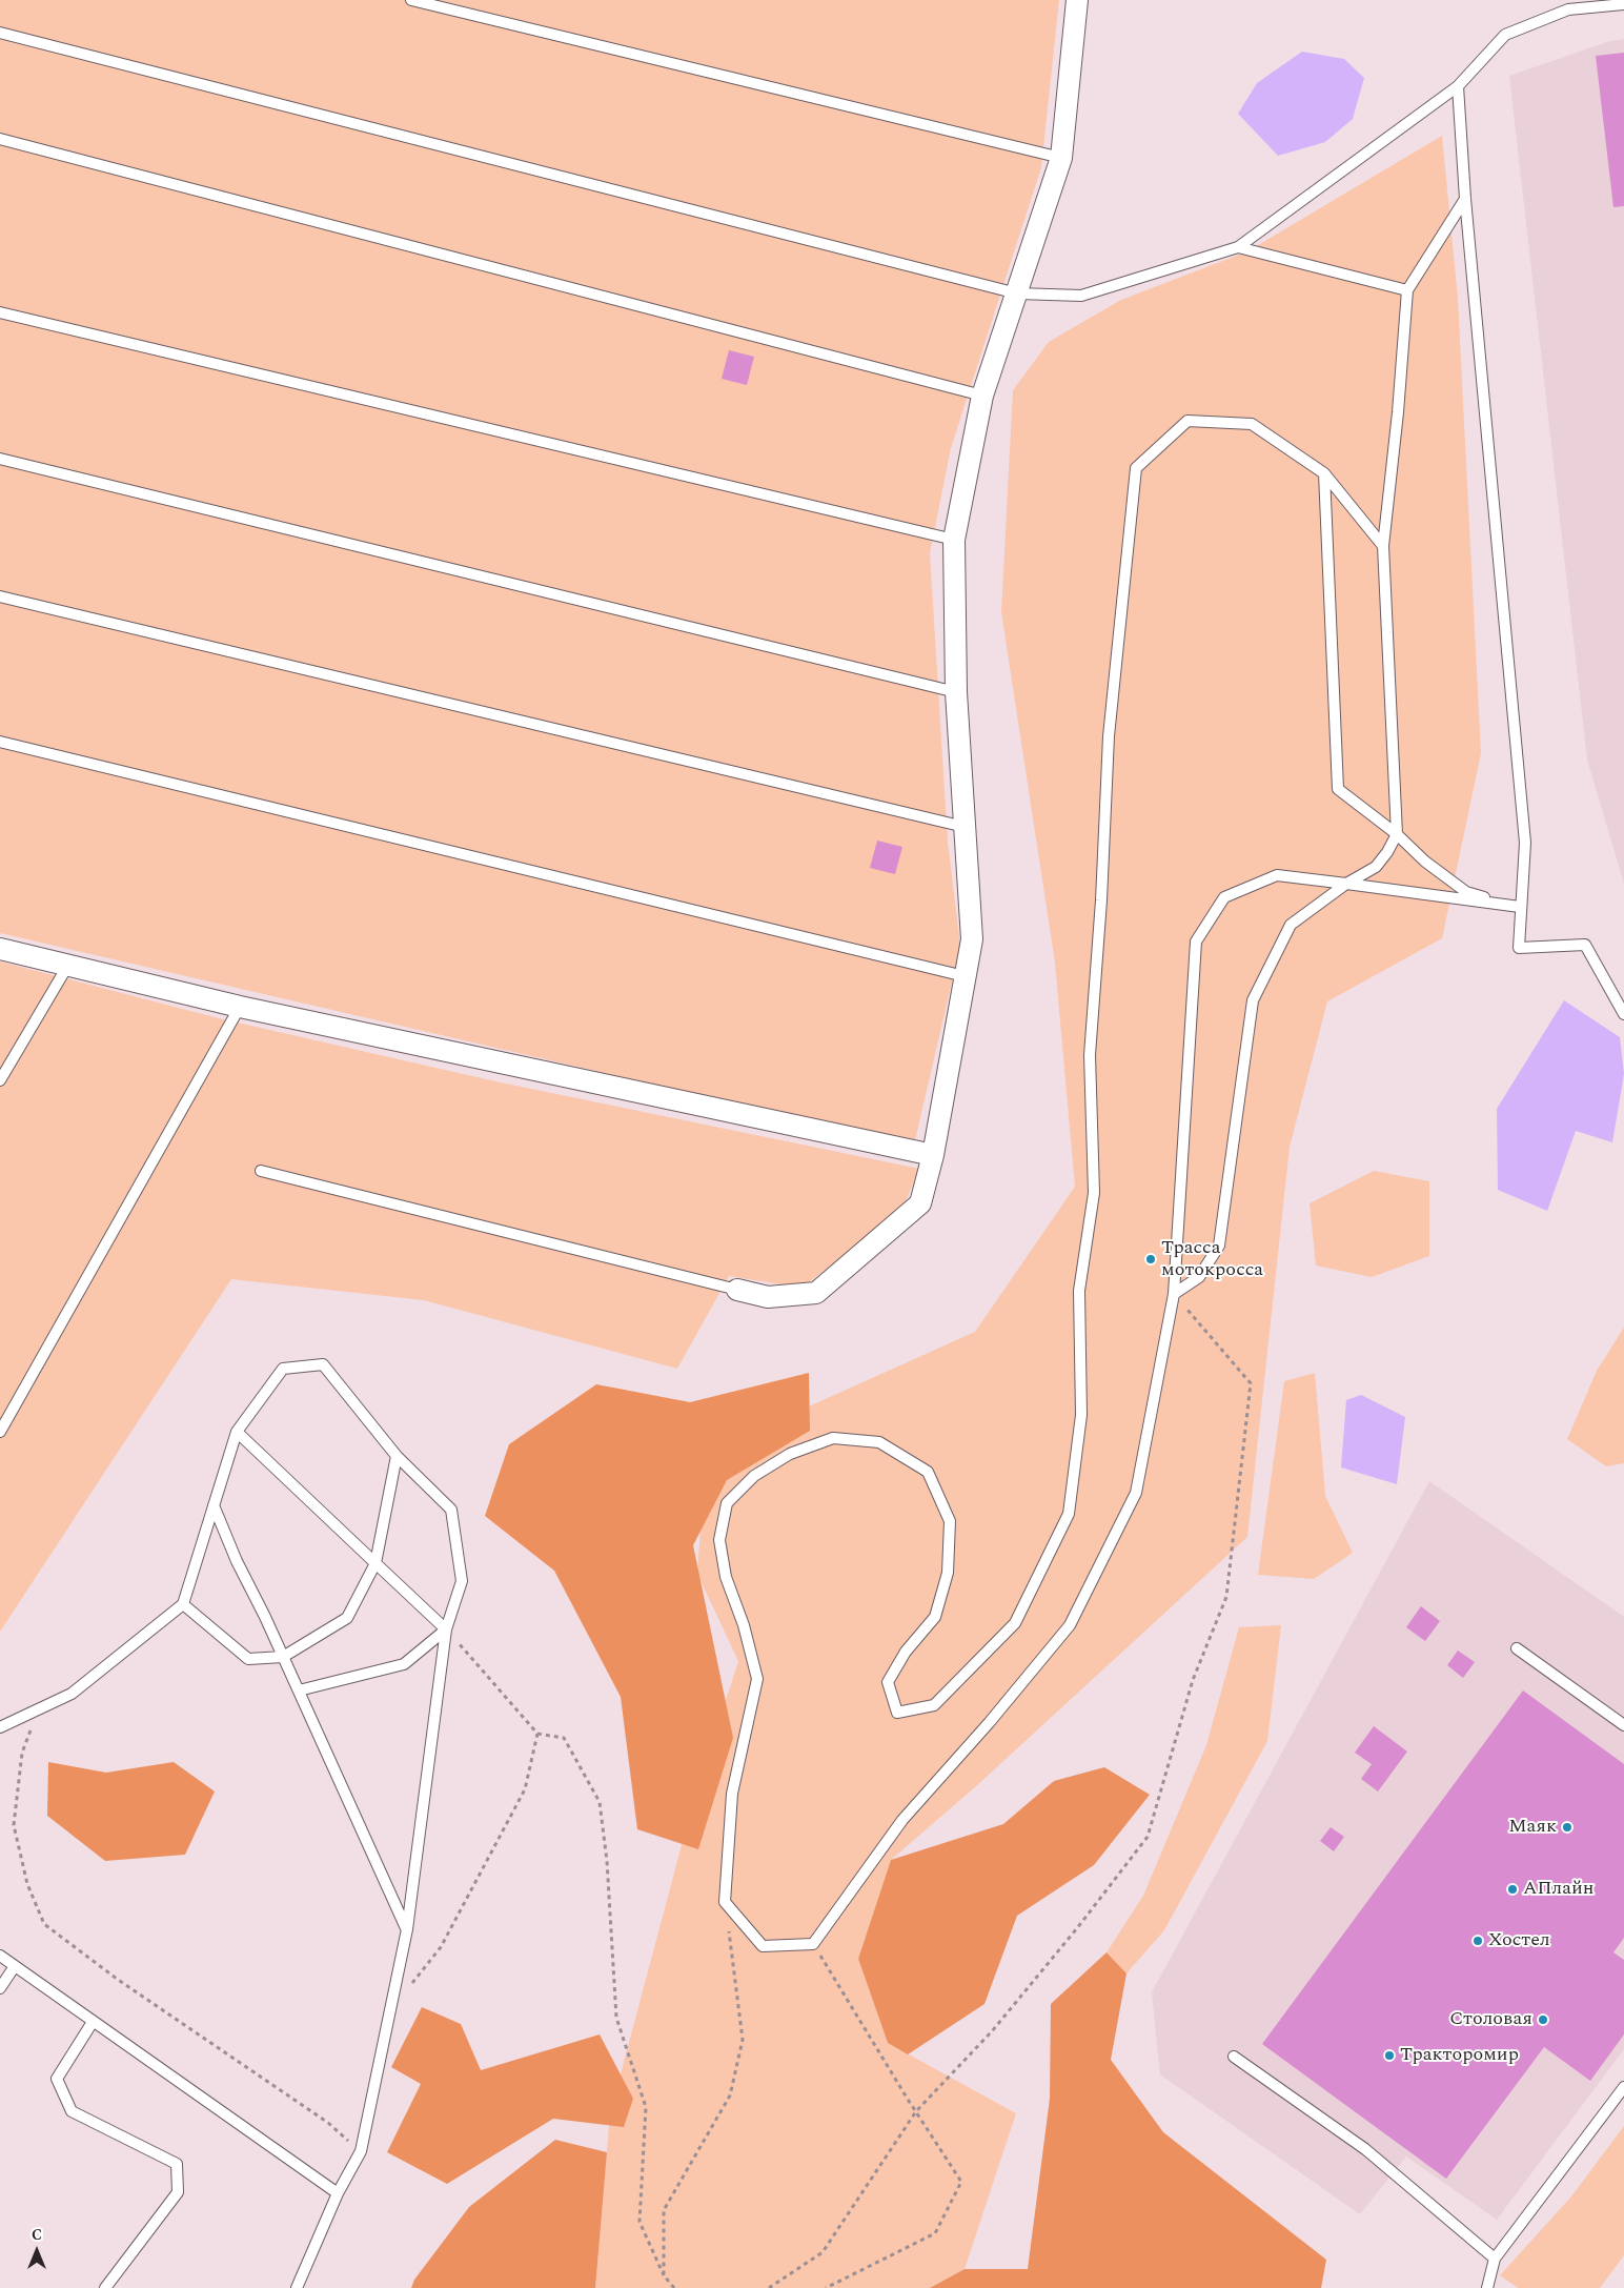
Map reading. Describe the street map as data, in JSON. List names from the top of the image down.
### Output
{
  "places": [
    "Трасса мотокросса",
    "Маяк",
    "АПлайн",
    "Хостел",
    "Столовая",
    "Тракторомир"
  ],
  "north": "top"
}
